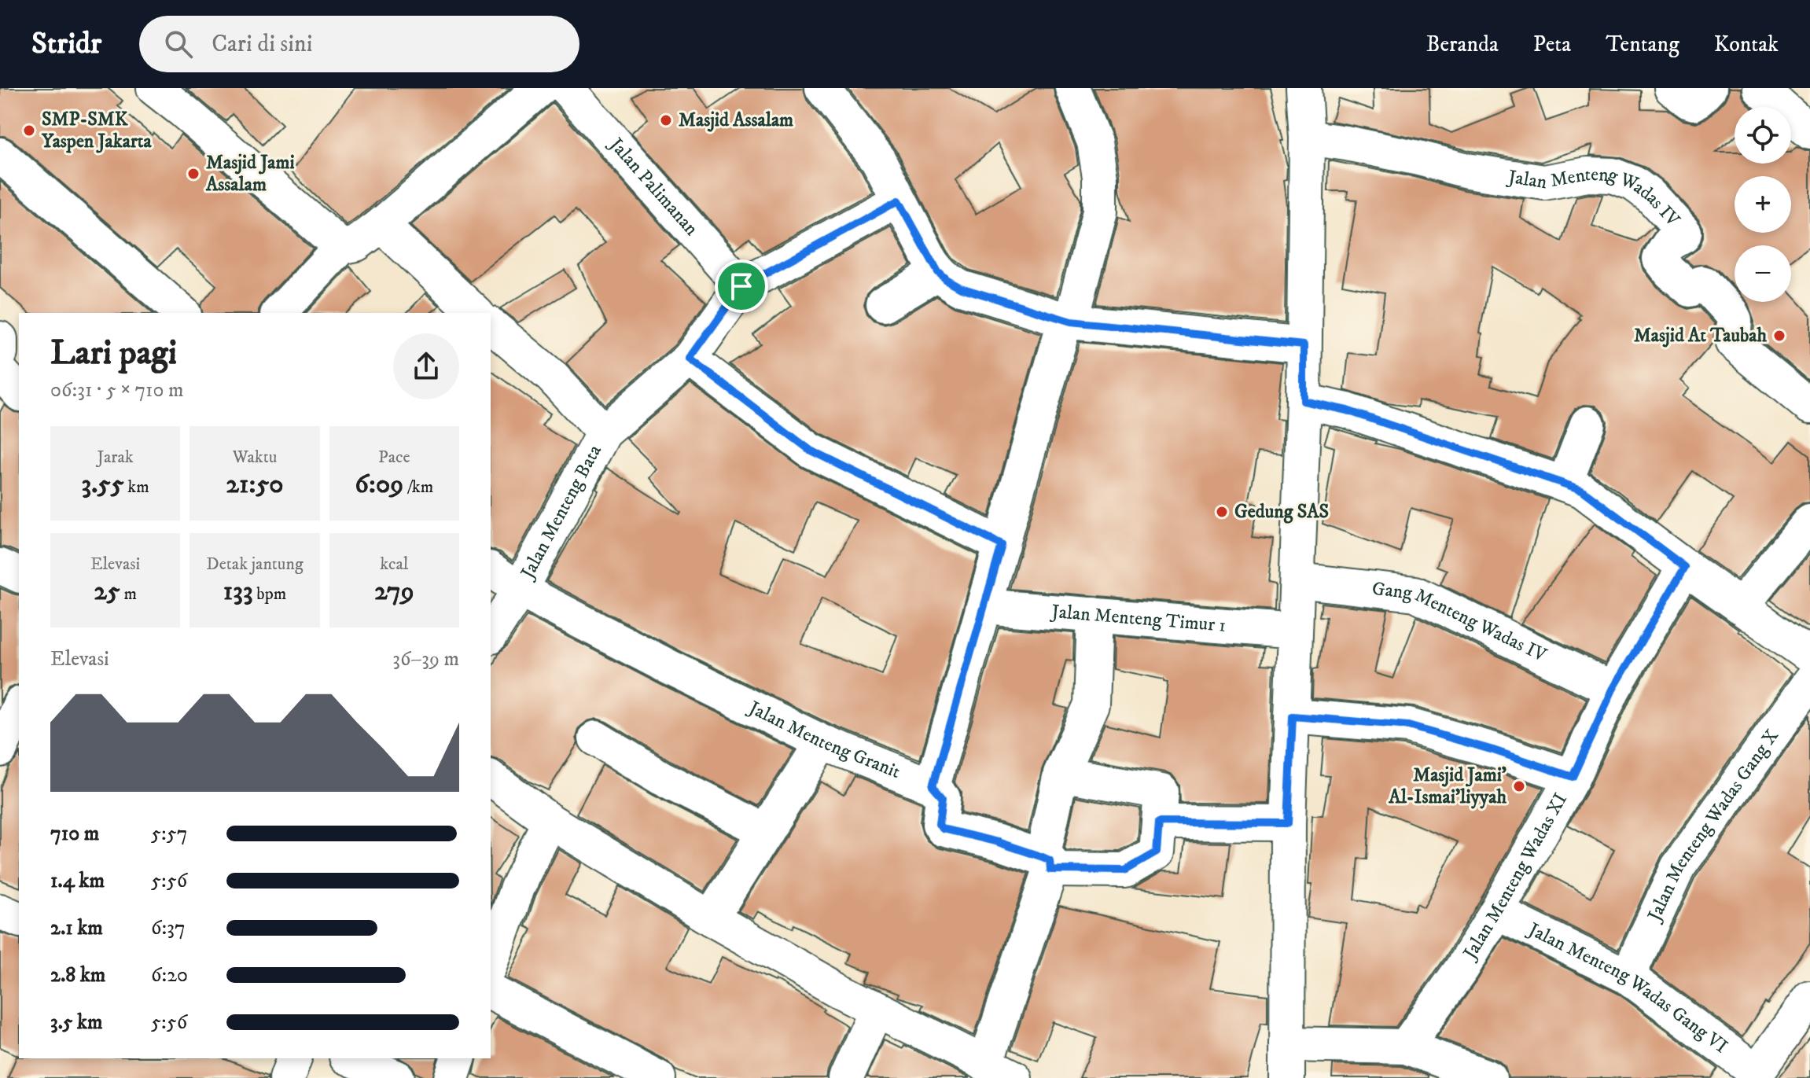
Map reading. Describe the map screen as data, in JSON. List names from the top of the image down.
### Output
{
  "streets": {
    "street": [
      "Jalan Palimanan",
      "Jalan Menteng Wadas IV",
      "Jalan Menteng Bata",
      "Jalan Menteng Timur 1",
      "Gang Menteng Wadas IV",
      "Jalan Menteng Granit",
      "Jalan Menteng Wadas Gang X",
      "Jalan Menteng Wadas XI",
      "Jalan Menteng Wadas Gang VI"
    ]
  },
  "crossings": [
    ["Jalan Palimanan", "Jalan Menteng Bata"],
    ["Jalan Menteng Bata", "Jalan Menteng Granit"],
    ["Gang Menteng Wadas IV", "Jalan Menteng Wadas XI"],
    ["Jalan Menteng Wadas Gang X", "Jalan Menteng Wadas Gang VI"],
    ["Jalan Menteng Wadas XI", "Jalan Menteng Wadas Gang VI"]
  ],
  "places": [
    "Masjid Assalam",
    "SMP-SMK Yaspen Jakarta",
    "Masjid Jami Assalam",
    "Masjid At Taubah",
    "Gedung SAS",
    "Masjid Jami' Al-Ismai'liyyah"
  ],
  "page": {
    "header": "Stridr",
    "search": "Cari di sini",
    "nav": [
      "Beranda",
      "Peta",
      "Tentang",
      "Kontak"
    ],
    "map_buttons": ["+", "−"],
    "heading": ["Lari pagi", "06:31 · 5 × 710 m"],
    "stats": [
      ["Jarak", "3.55 km"],
      ["Waktu", "21:50"],
      ["Pace", "6:09 /km"],
      ["Elevasi", "25 m"],
      ["Detak jantung", "133 bpm"],
      ["kcal", "279"]
    ],
    "chart": ["Elevasi", "36–39 m"],
    "list": [
      {
        "name": "710 m",
        "note": "5:57"
      },
      {
        "name": "1.4 km",
        "note": "5:56"
      },
      {
        "name": "2.1 km",
        "note": "6:37"
      },
      {
        "name": "2.8 km",
        "note": "6:20"
      },
      {
        "name": "3.5 km",
        "note": "5:56"
      }
    ]
  }
}
